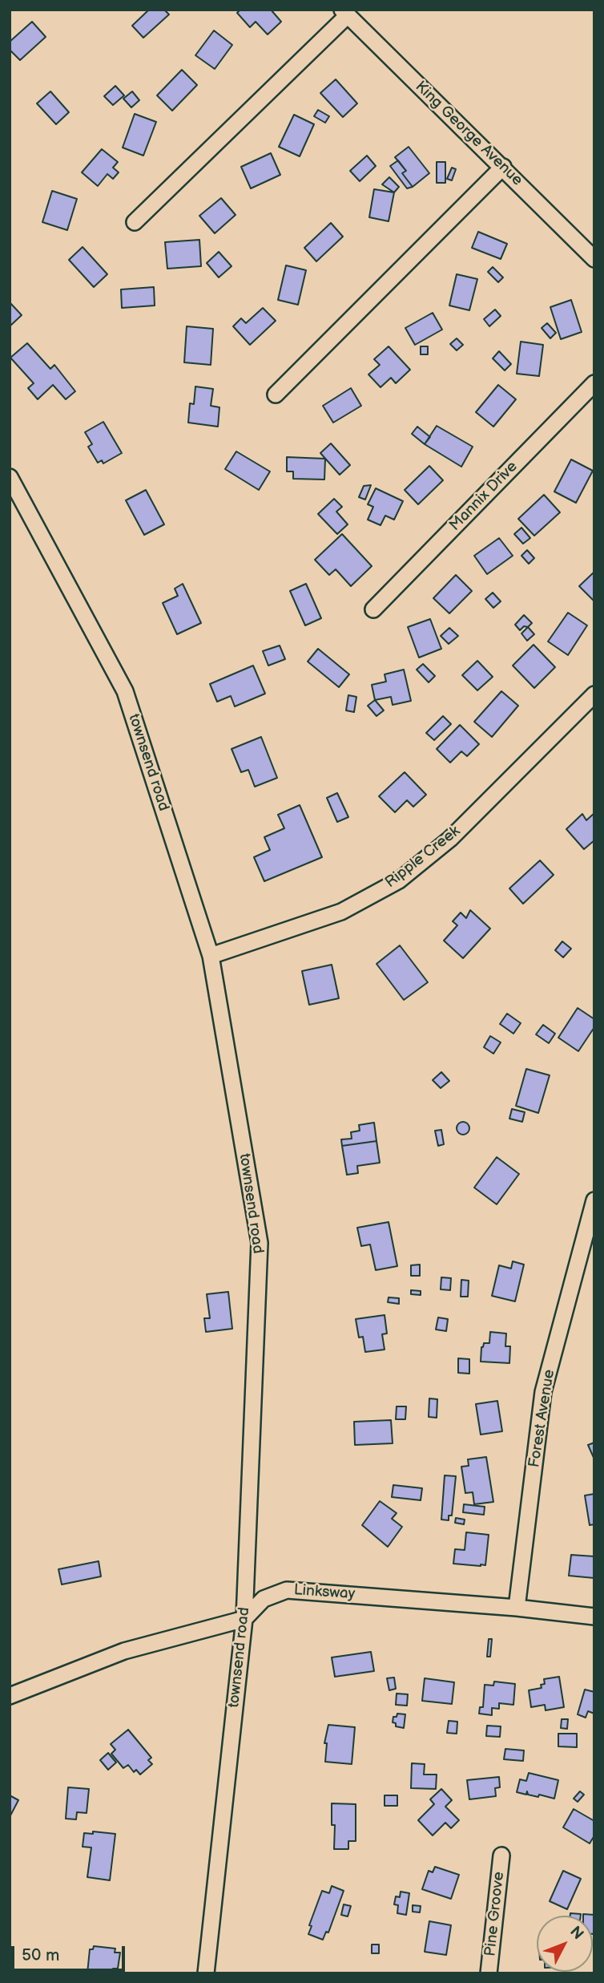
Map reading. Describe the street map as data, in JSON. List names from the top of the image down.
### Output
{
  "streets": {
    "street": [
      "King George Avenue",
      "Mannix Drive",
      "townsend road",
      "Ripple Creek",
      "Forest Avenue",
      "Linksway",
      "Pine Groove"
    ]
  },
  "crossings": [
    ["townsend road", "Ripple Creek"],
    ["townsend road", "Linksway"],
    ["Forest Avenue", "Linksway"]
  ],
  "scale_bar": "50 m",
  "north": "top right"
}
